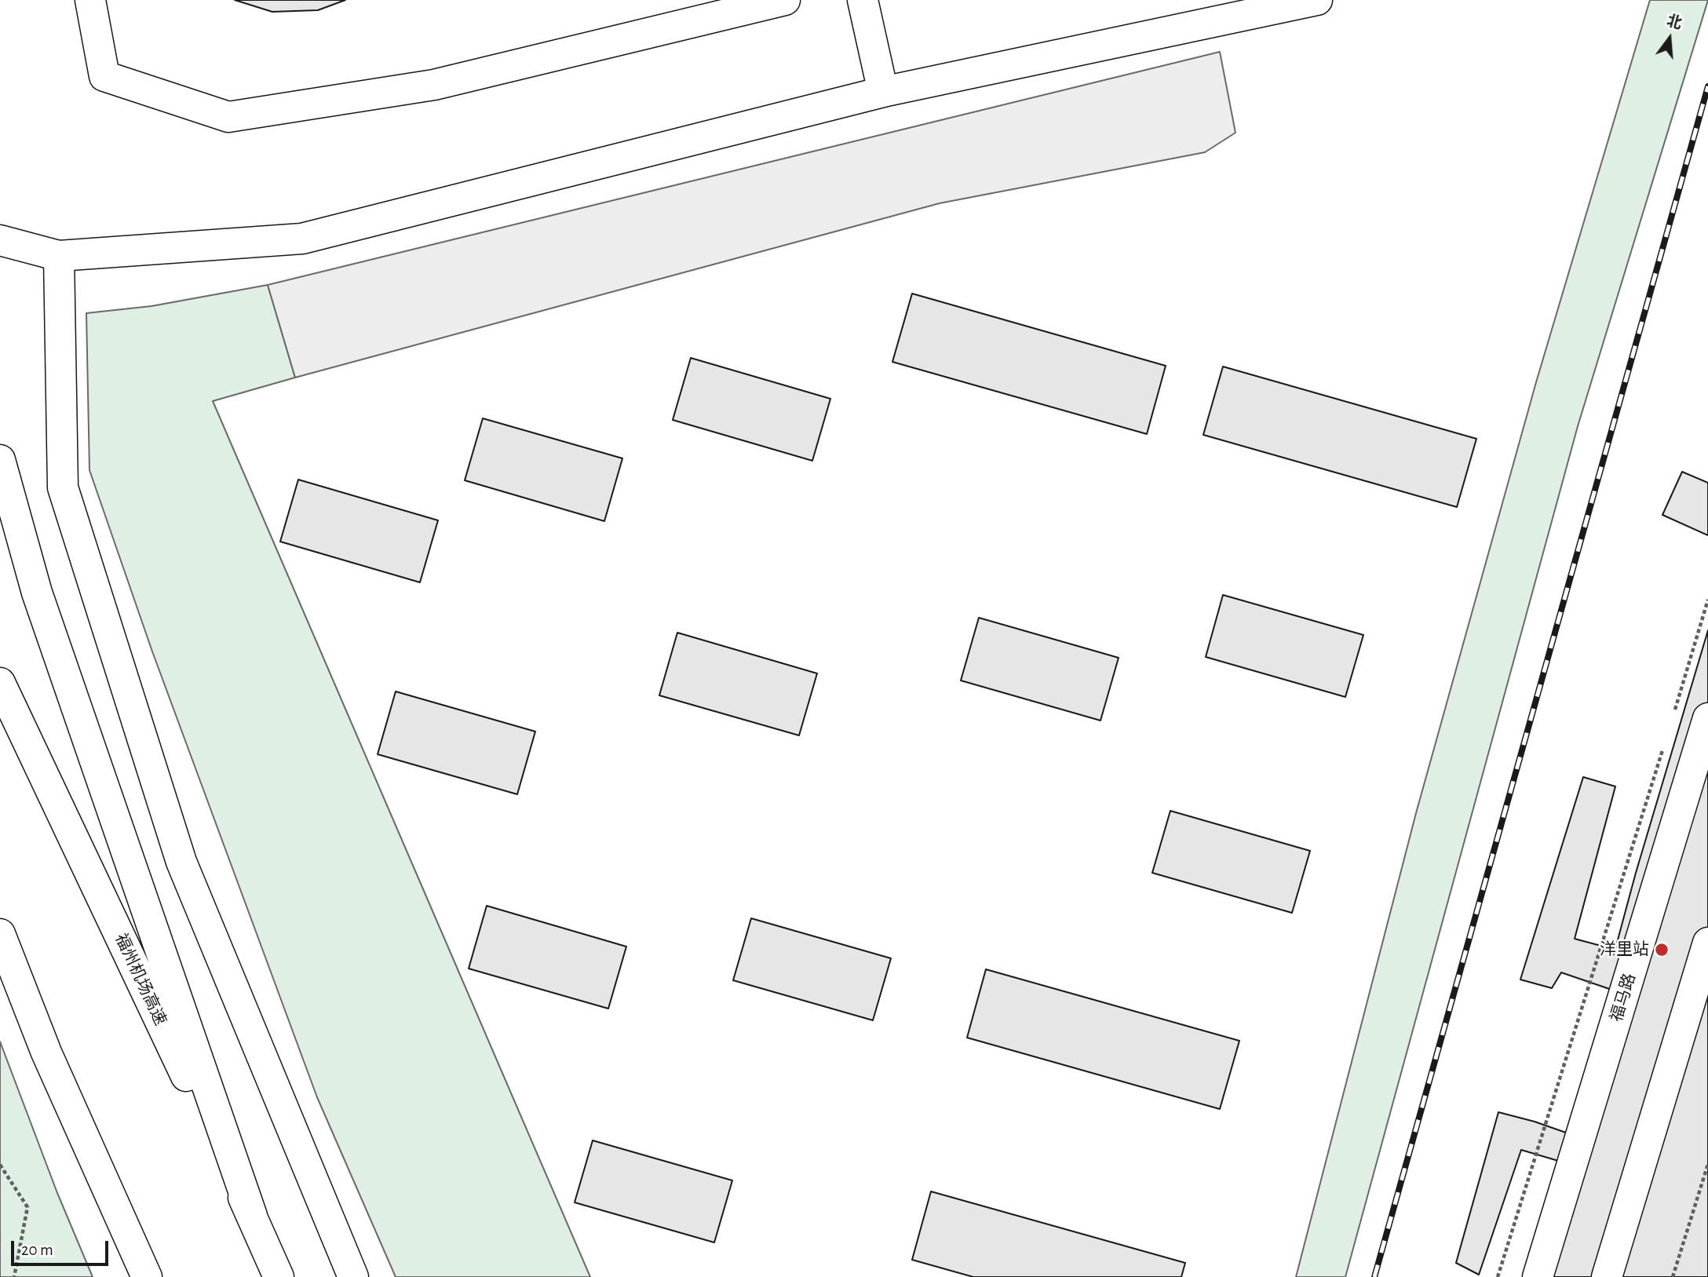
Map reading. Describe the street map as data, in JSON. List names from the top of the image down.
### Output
{
  "streets": {
    "main road": ["福州机场高速", "福马路"]
  },
  "places": ["洋里站"],
  "scale_bar": "20 m",
  "north": "top"
}
